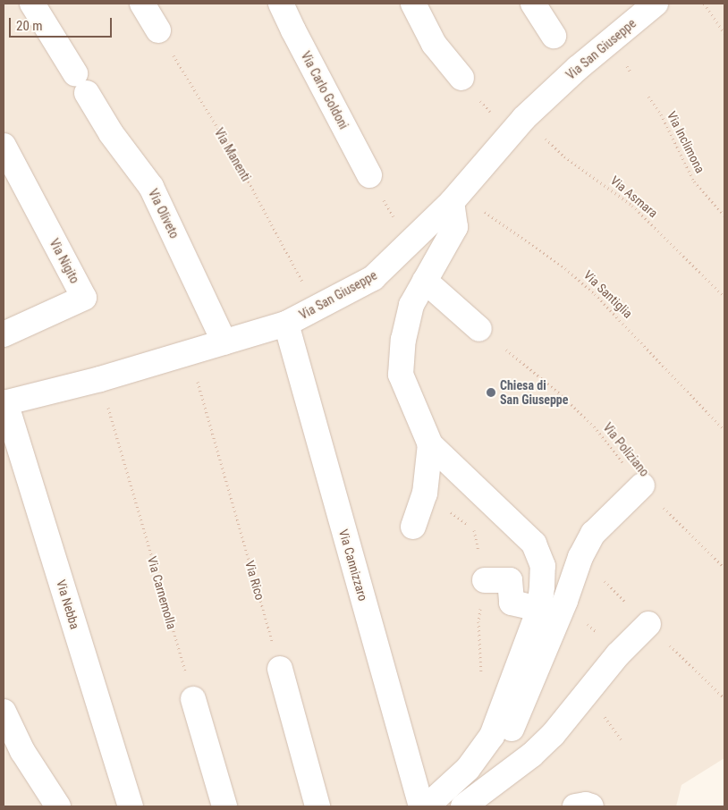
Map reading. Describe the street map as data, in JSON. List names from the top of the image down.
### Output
{
  "streets": {
    "street": [
      "Via San Giuseppe",
      "Via Carlo Goldoni",
      "Via Oliveto",
      "Via Nigito",
      "Via Cannizzaro",
      "Via Nebba"
    ],
    "path": [
      "Via Inclimona",
      "Via Manenti",
      "Via Asmara",
      "Via Santiglia",
      "Via Poliziano",
      "Via Rico",
      "Via Carnemolla"
    ]
  },
  "crossings": [
    ["Via San Giuseppe", "Via Manenti"],
    ["Via San Giuseppe", "Via Asmara"],
    ["Via San Giuseppe", "Via Oliveto"],
    ["Via San Giuseppe", "Via Santiglia"],
    ["Via San Giuseppe", "Via Cannizzaro"],
    ["Via San Giuseppe", "Via Rico"],
    ["Via San Giuseppe", "Via Carnemolla"],
    ["Via San Giuseppe", "Via Nebba"]
  ],
  "places": ["Chiesa di San Giuseppe"],
  "scale_bar": "20 m"
}
